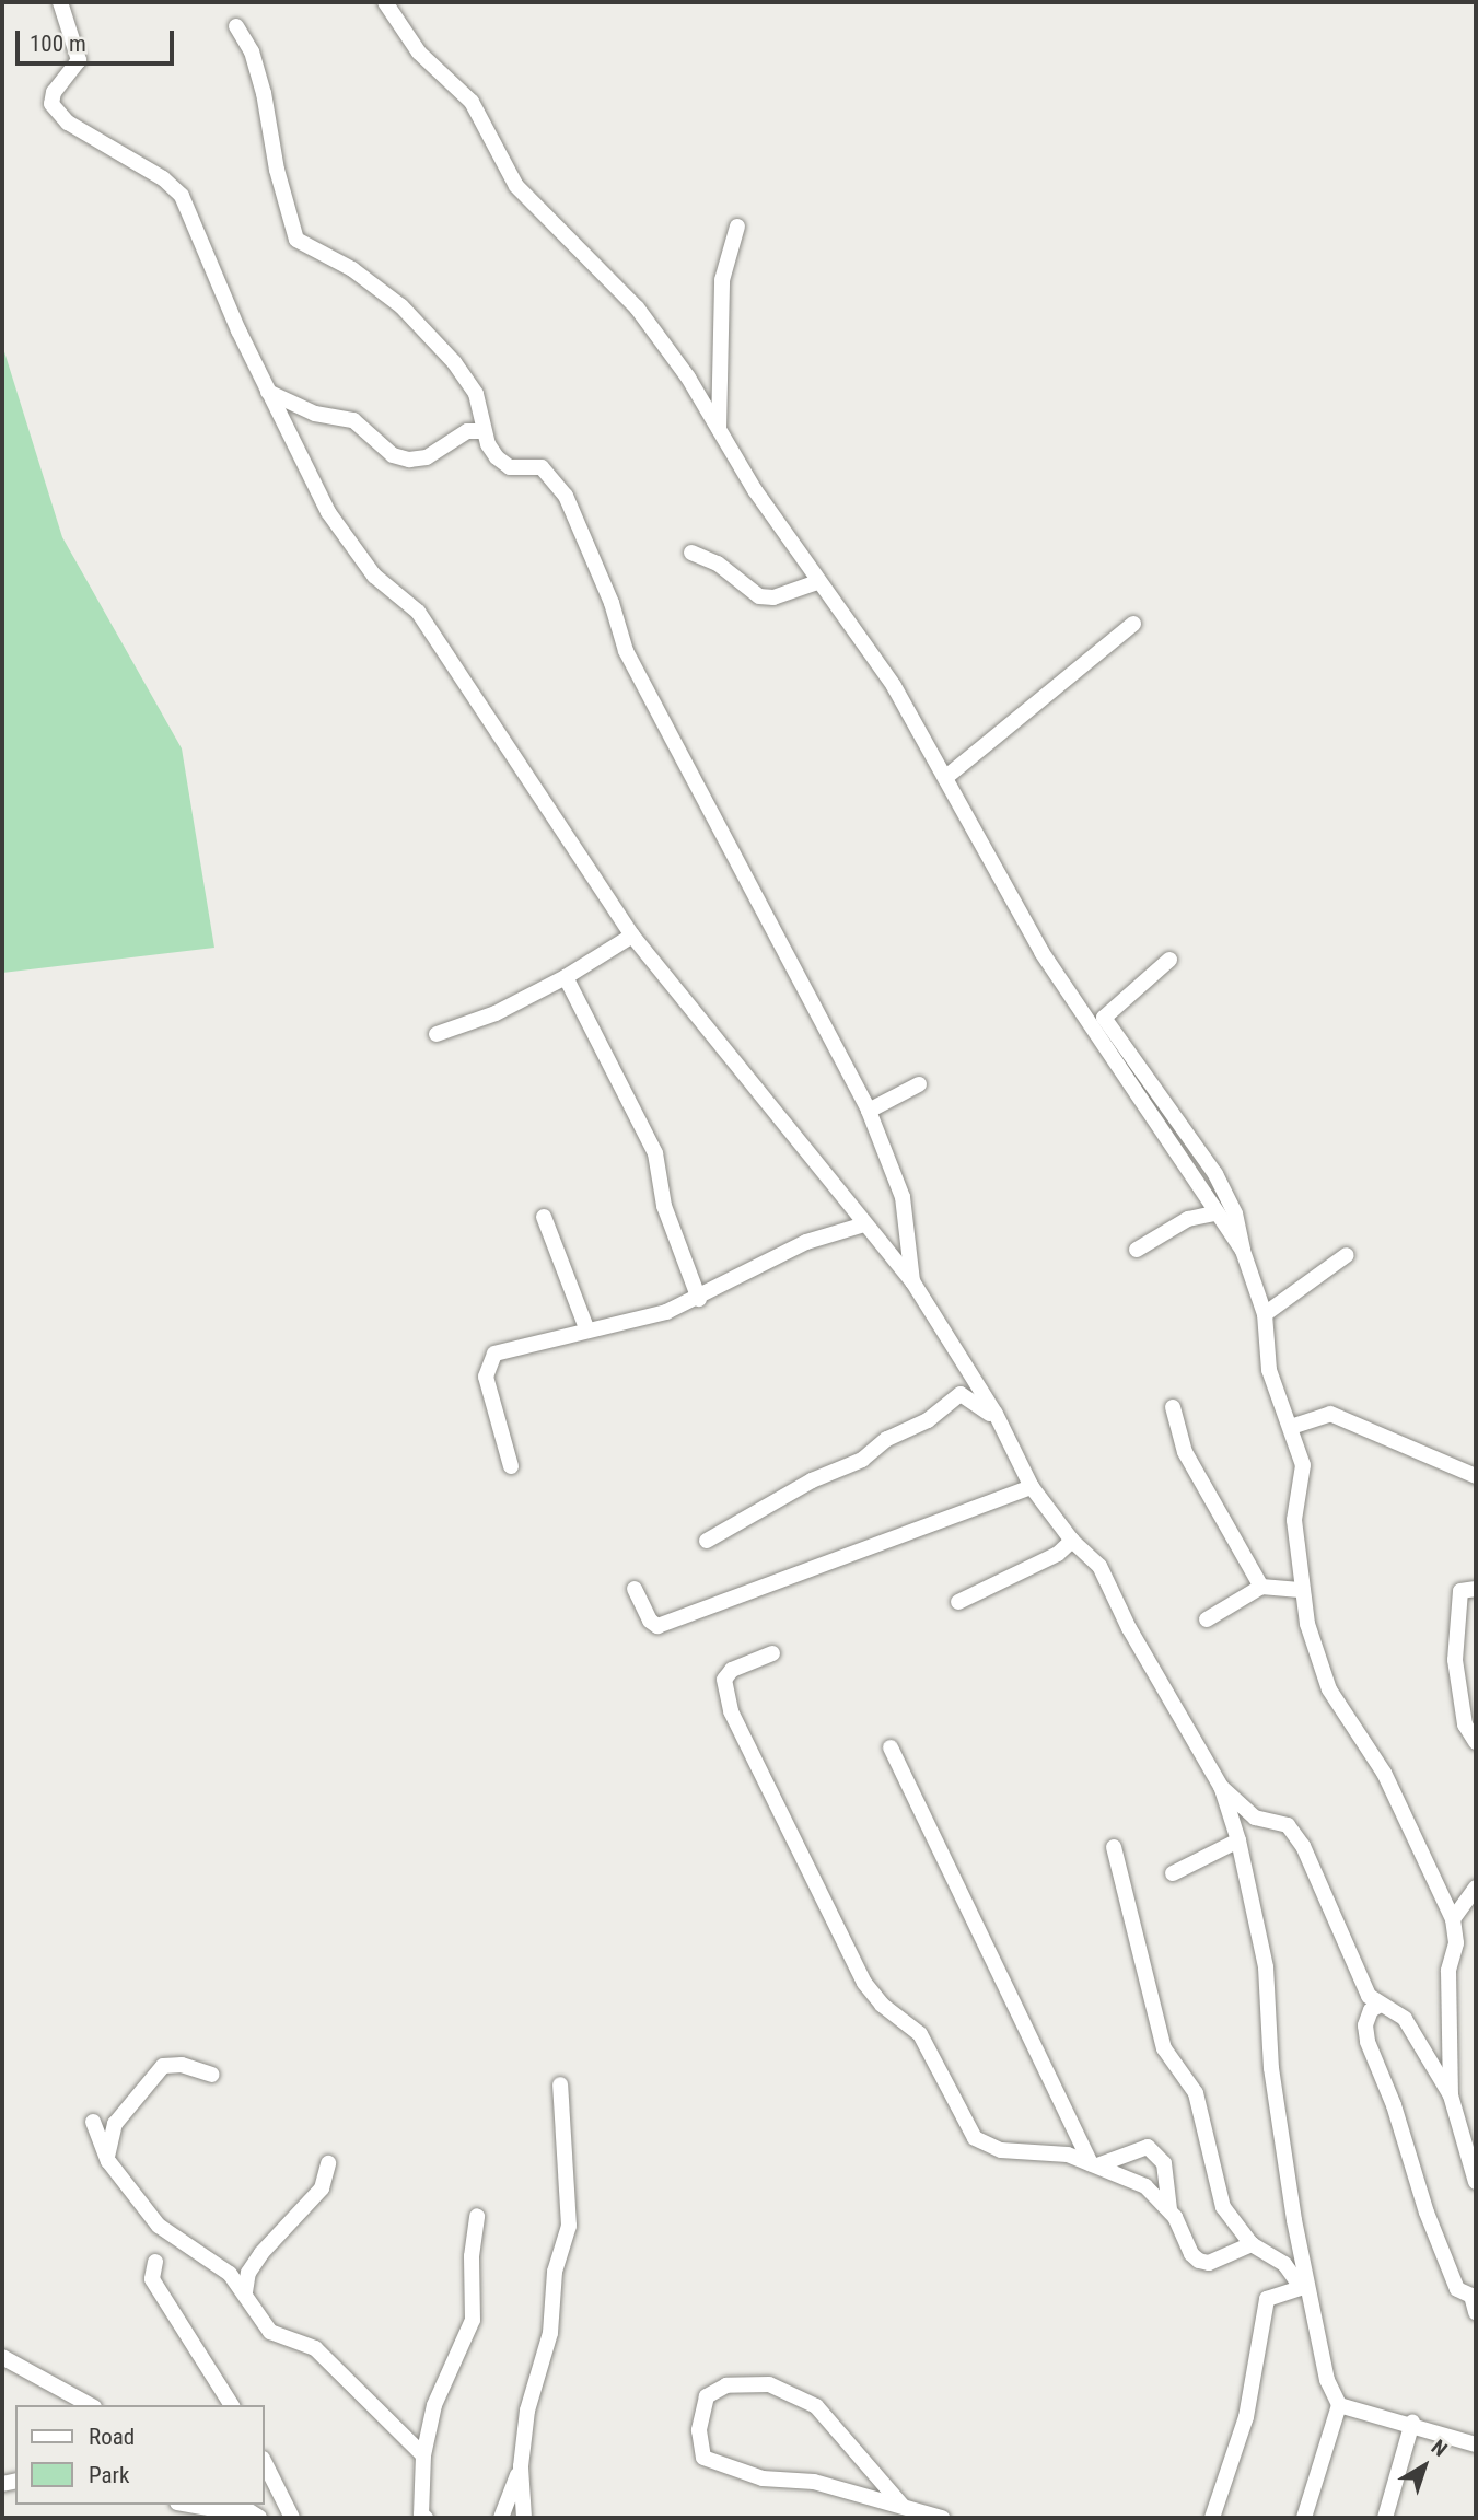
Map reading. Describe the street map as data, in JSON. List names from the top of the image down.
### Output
{
  "legend": ["Road", "Park"],
  "scale_bar": "100 m",
  "north": "top right"
}
